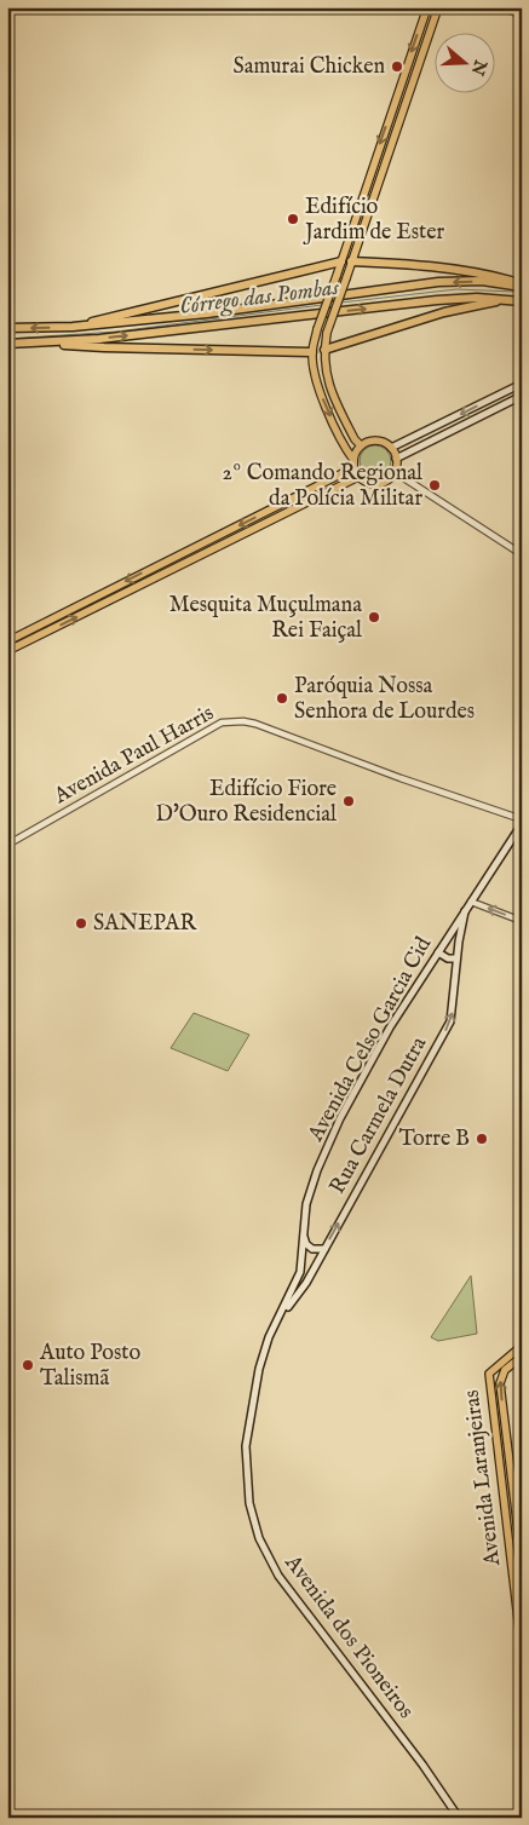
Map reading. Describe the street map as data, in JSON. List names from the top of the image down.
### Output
{
  "streets": {
    "main road": [
      "Avenida Celso Garcia Cid",
      "Rua Carmela Dutra",
      "Avenida Laranjeiras",
      "Avenida dos Pioneiros"
    ],
    "street": ["Avenida Paul Harris"]
  },
  "crossings": [
    ["Avenida Paul Harris", "Avenida Celso Garcia Cid"],
    ["Avenida Celso Garcia Cid", "Rua Carmela Dutra"],
    ["Avenida Celso Garcia Cid", "Avenida dos Pioneiros"],
    ["Rua Carmela Dutra", "Avenida dos Pioneiros"]
  ],
  "one_way": ["Rua Carmela Dutra"],
  "water": ["Córrego das Pombas"],
  "places": [
    "Samurai Chicken",
    "Edifício Jardim de Ester",
    "2º Comando Regional da Polícia Militar",
    "Mesquita Muçulmana Rei Faiçal",
    "Paróquia Nossa Senhora de Lourdes",
    "Edifício Fiore D'Ouro Residencial",
    "SANEPAR",
    "Torre B",
    "Auto Posto Talismã"
  ],
  "north": "right"
}
